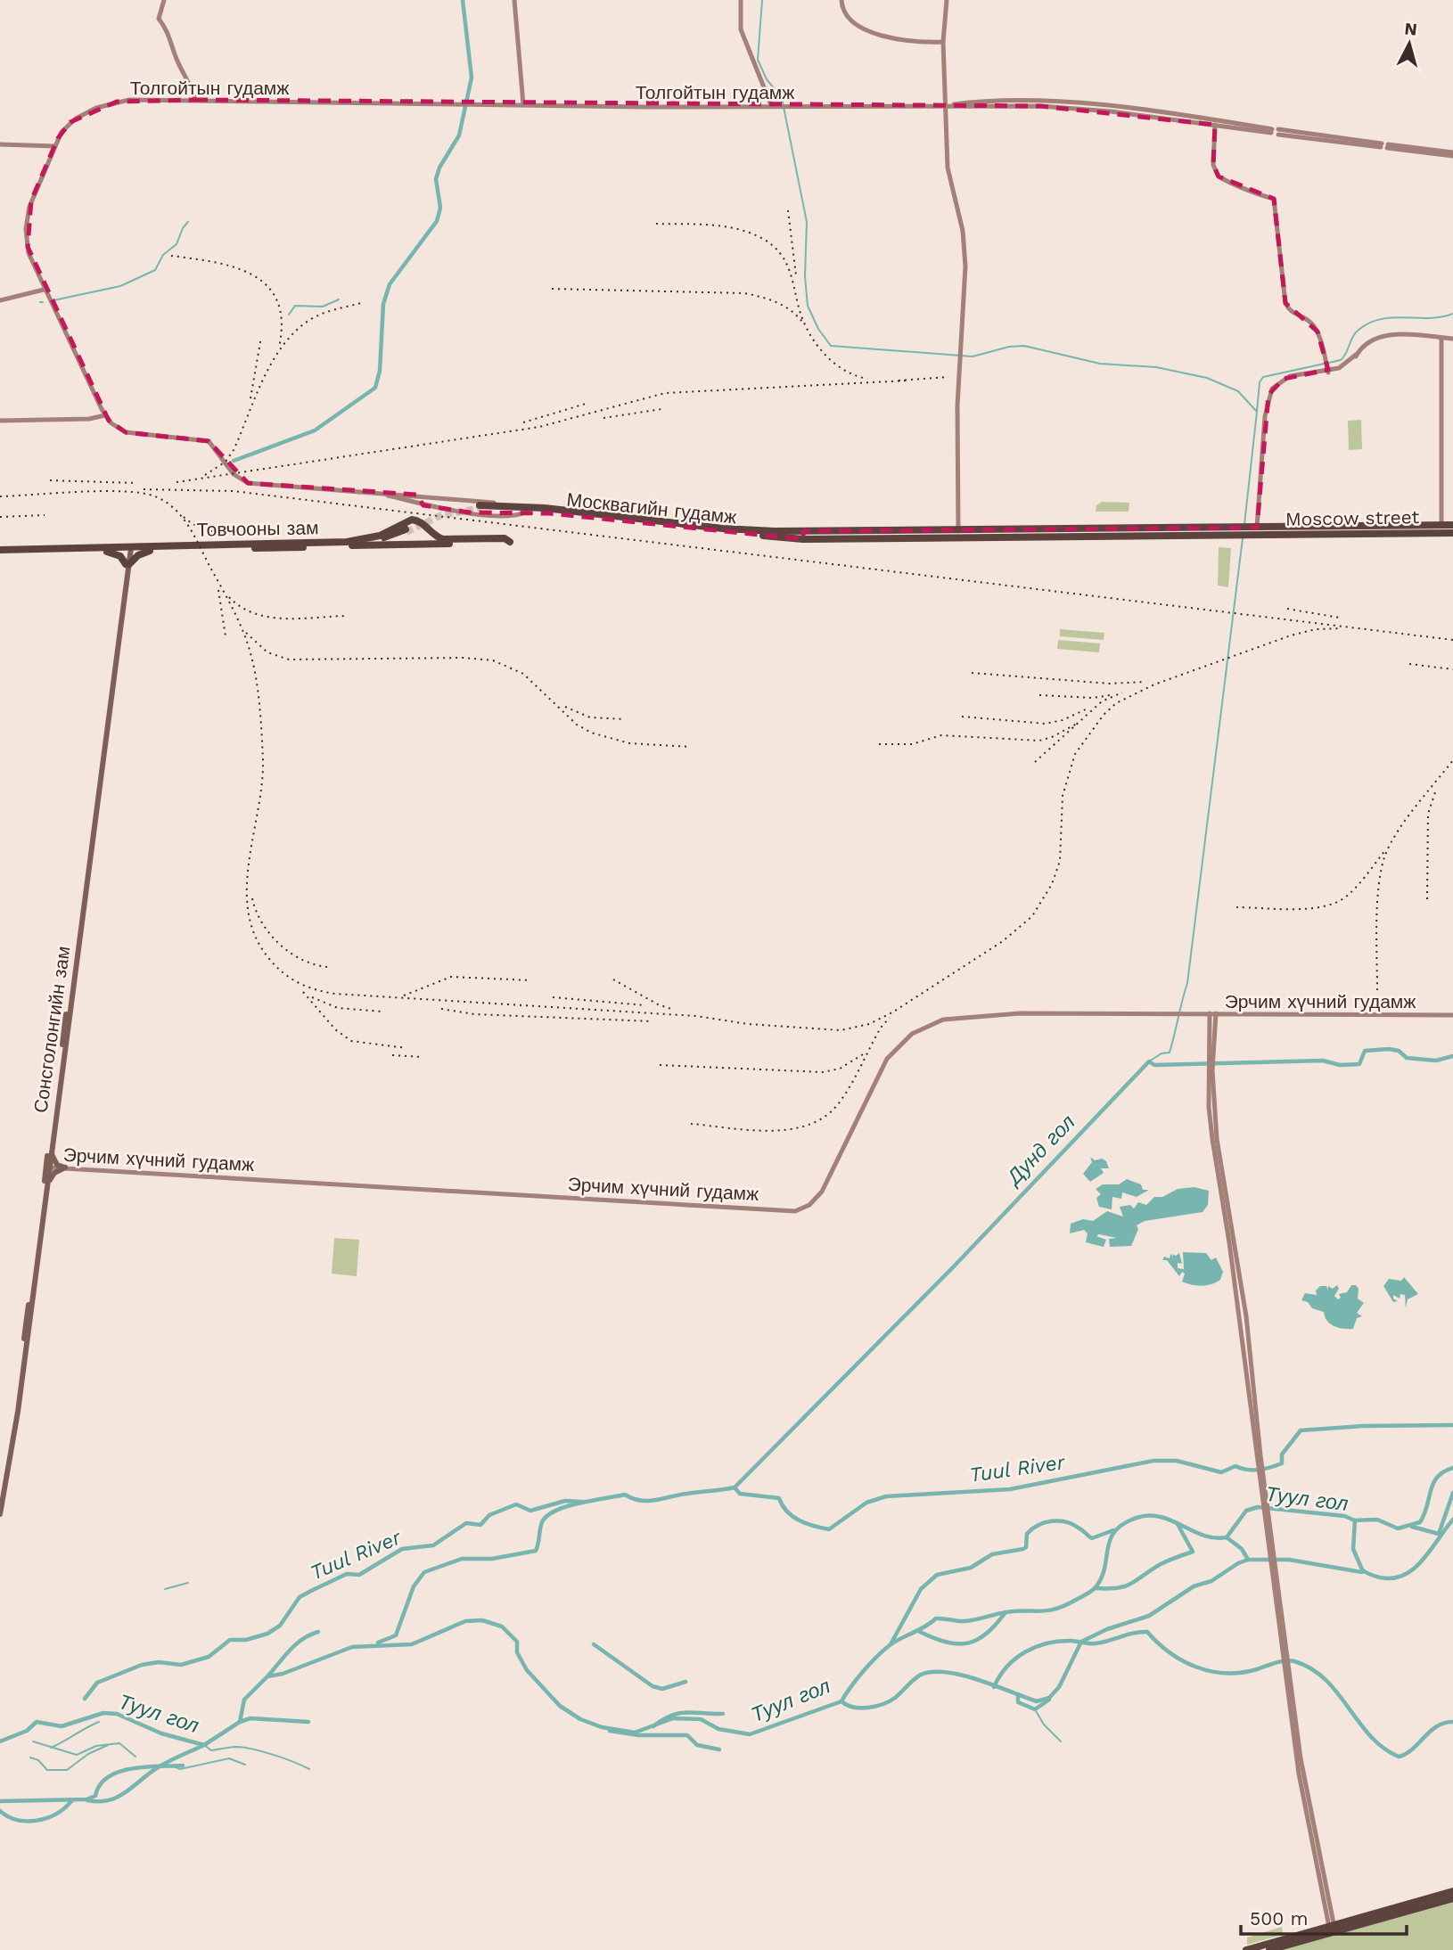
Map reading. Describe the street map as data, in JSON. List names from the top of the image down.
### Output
{
  "streets": {
    "highway": ["Москвагийн гудамж", "Moscow street", "Товчооны зам"],
    "main road": ["Толгойтын гудамж", "Эрчим хүчний гудамж", "Сонсголонгийн зам"]
  },
  "crossings": [
    ["Толгойтын гудамж", "Москвагийн гудамж"],
    ["Москвагийн гудамж", "Moscow street"],
    ["Товчооны зам", "Сонсголонгийн зам"],
    ["Эрчим хүчний гудамж", "Сонсголонгийн зам"]
  ],
  "water": ["Дунд гол", "Tuul River", "Туул гол"],
  "scale_bar": "500 m",
  "north": "top"
}
